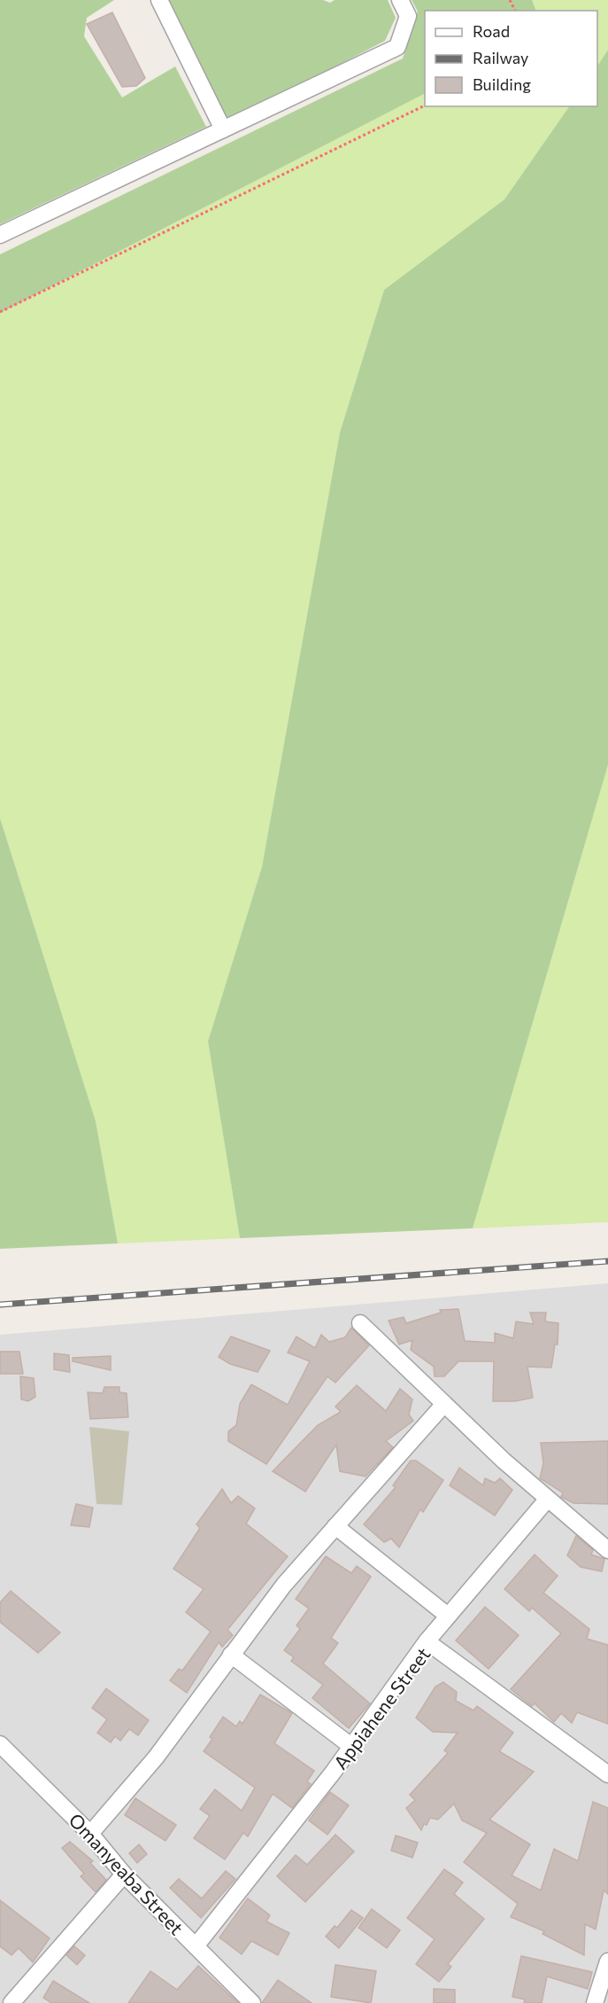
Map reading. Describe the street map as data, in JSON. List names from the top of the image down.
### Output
{
  "streets": {
    "street": ["Appiahene Street", "Omanyeaba Street"]
  },
  "crossings": [
    ["Appiahene Street", "Omanyeaba Street"]
  ],
  "legend": ["Road", "Railway", "Building"]
}
